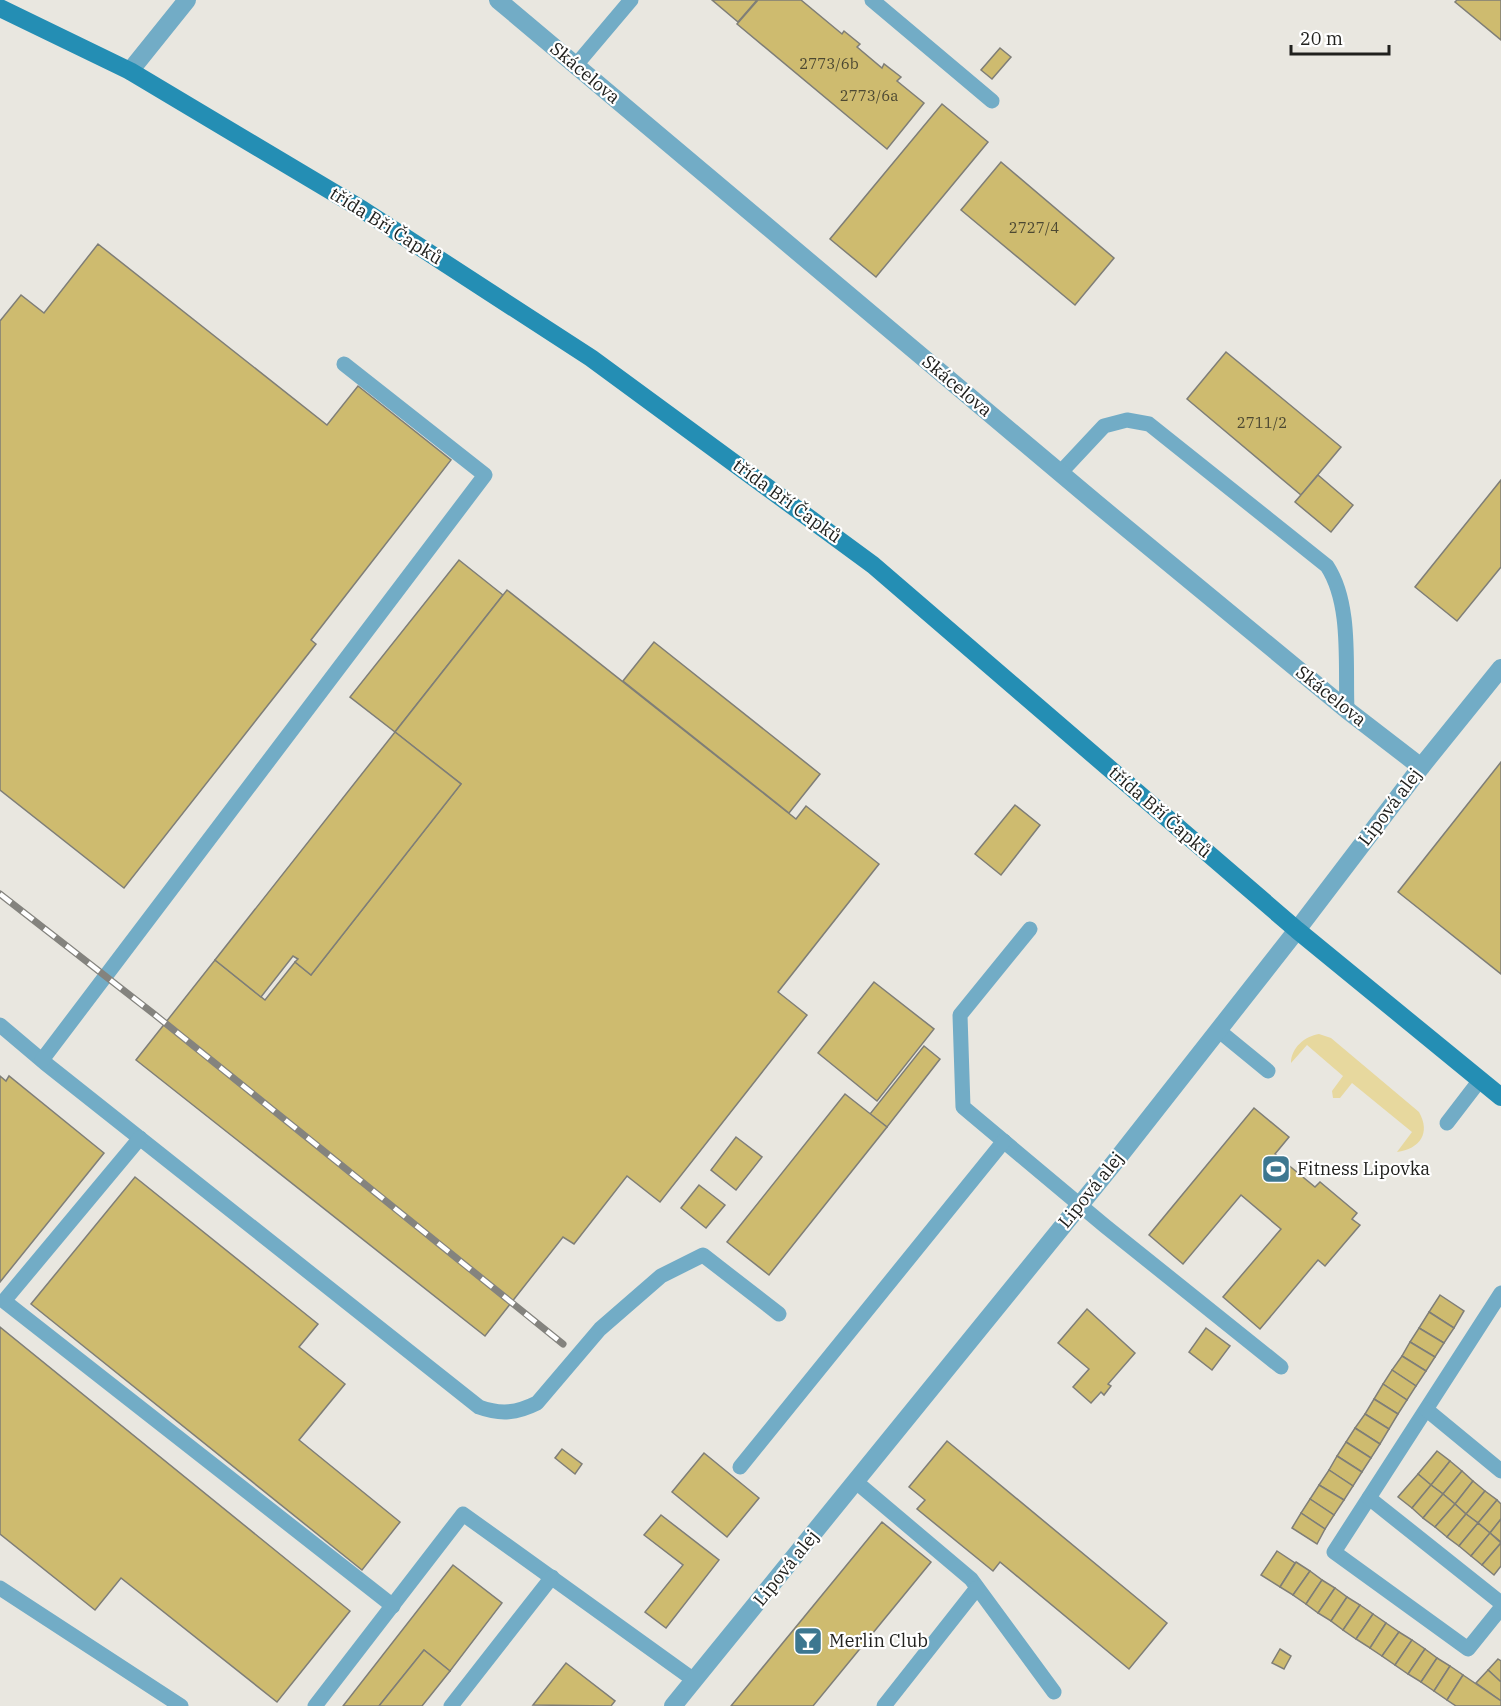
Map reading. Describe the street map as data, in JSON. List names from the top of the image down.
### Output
{
  "streets": {
    "street": ["Skácelova", "třída Bří Čapků", "Lipová alej"]
  },
  "crossings": [
    ["Skácelova", "Lipová alej"],
    ["třída Bří Čapků", "Lipová alej"]
  ],
  "places": {
    "sports": ["Fitness Lipovka"],
    "bar": ["Merlin Club"]
  },
  "house_numbers": [
    "2773/6b",
    "2773/6a",
    "2727/4",
    "2711/2"
  ],
  "scale_bar": "20 m"
}
